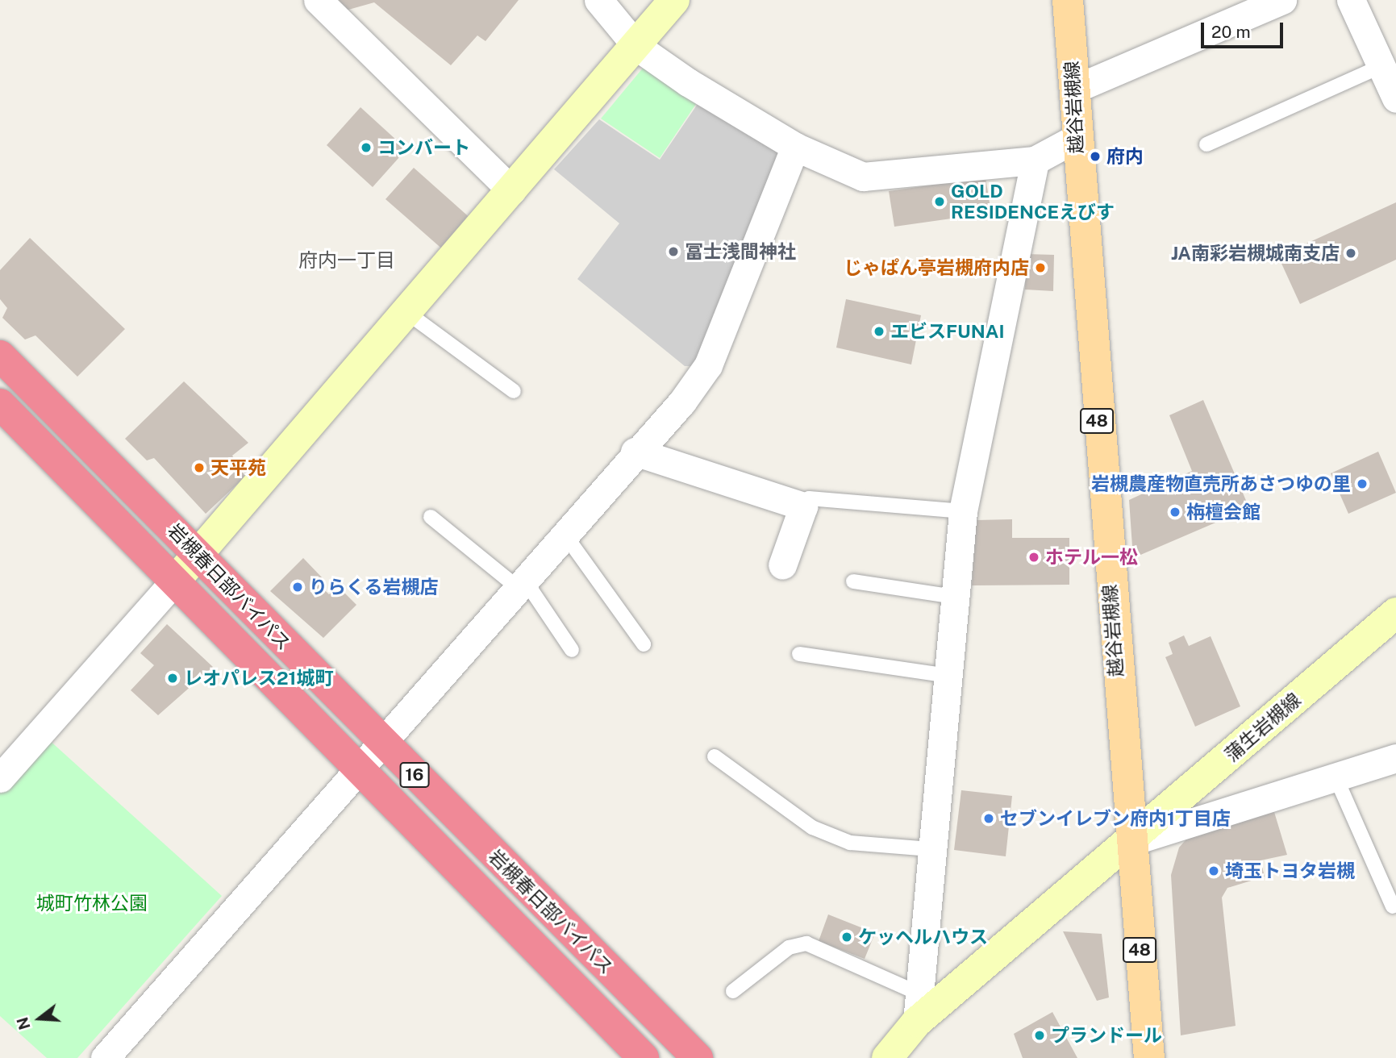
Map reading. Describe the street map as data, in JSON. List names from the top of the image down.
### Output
{
  "streets": {
    "highway": ["岩槻春日部バイパス", "16"],
    "main road": ["越谷岩槻線", "48"],
    "street": ["蒲生岩槻線"]
  },
  "crossings": [
    ["越谷岩槻線", "蒲生岩槻線"]
  ],
  "districts": ["府内一丁目"],
  "parks": ["城町竹林公園"],
  "places": [
    "コンバート",
    "府内",
    "GOLD RESIDENCEえびす",
    "冨士浅間神社",
    "JA南彩岩槻城南支店",
    "じゃぱん亭岩槻府内店",
    "エビスFUNAI",
    "天平苑",
    "岩槻農産物直売所あさつゆの里",
    "栴檀会館",
    "ホテル一松",
    "りらくる岩槻店",
    "レオパレス21城町",
    "セブンイレブン府内1丁目店",
    "埼玉トヨタ岩槻",
    "ケッヘルハウス",
    "プランドール"
  ],
  "scale_bar": "20 m",
  "north": "left"
}
